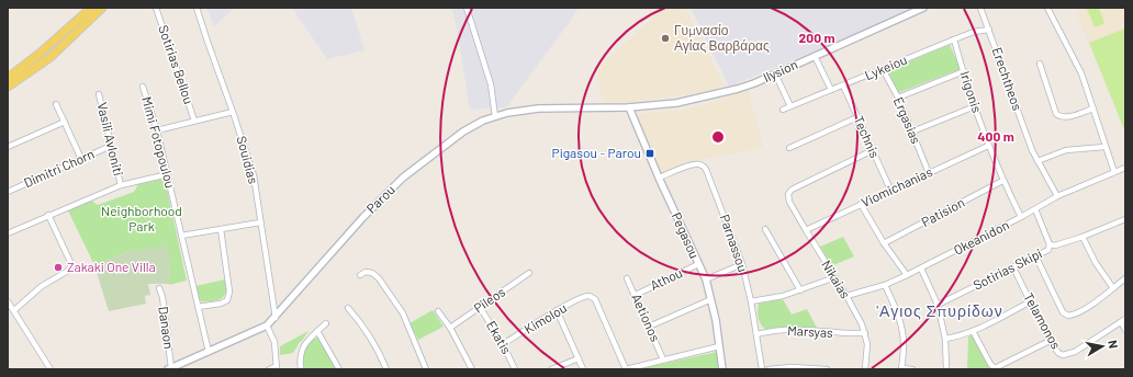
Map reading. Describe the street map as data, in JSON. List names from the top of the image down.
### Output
{
  "streets": {
    "street": [
      "Sotirias Bellou",
      "Lykeiou",
      "Ilysion",
      "Erechtheos",
      "Irigonis",
      "Ergasias",
      "Technis",
      "Vasili Avloniti",
      "Mimi Fotopoulou",
      "Souidias",
      "Dimitri Chorn",
      "Viomichanias",
      "Parou",
      "Patision",
      "Pegasou",
      "Okeanidon",
      "Parnassou",
      "Sotirias Skipi",
      "Athou",
      "Nikaias",
      "Pileos",
      "Aetionos",
      "Kimolou",
      "Telamonos",
      "Danaon",
      "Marsyas",
      "Ekatis"
    ]
  },
  "crossings": [
    ["Lykeiou", "Erechtheos"],
    ["Lykeiou", "Irigonis"],
    ["Lykeiou", "Ergasias"],
    ["Lykeiou", "Technis"],
    ["Ilysion", "Parou"],
    ["Ilysion", "Pegasou"],
    ["Erechtheos", "Okeanidon"],
    ["Irigonis", "Viomichanias"],
    ["Irigonis", "Patision"],
    ["Irigonis", "Okeanidon"],
    ["Ergasias", "Viomichanias"],
    ["Technis", "Viomichanias"],
    ["Technis", "Nikaias"],
    ["Vasili Avloniti", "Dimitri Chorn"],
    ["Mimi Fotopoulou", "Parou"],
    ["Souidias", "Parou"],
    ["Viomichanias", "Nikaias"],
    ["Parou", "Pegasou"],
    ["Parou", "Danaon"],
    ["Pegasou", "Parnassou"],
    ["Pegasou", "Athou"],
    ["Okeanidon", "Nikaias"],
    ["Parnassou", "Marsyas"],
    ["Sotirias Skipi", "Telamonos"],
    ["Athou", "Aetionos"],
    ["Nikaias", "Marsyas"],
    ["Pileos", "Ekatis"],
    ["Kimolou", "Ekatis"]
  ],
  "districts": ["'Αγιος Σπυρίδων"],
  "parks": ["Neighborhood Park"],
  "places": {
    "other": ["Γυμνασίο Αγίας Βαρβάρας", "Zakaki One Villa"],
    "transit": ["Pigasou - Parou"]
  },
  "north": "right",
  "rings": ["200 m", "400 m"]
}
